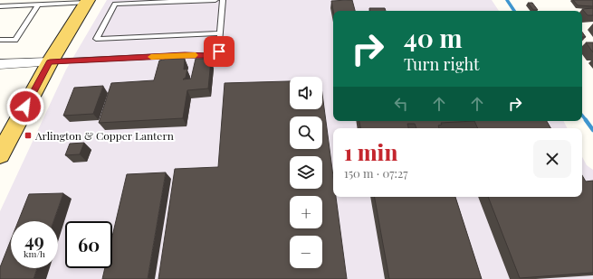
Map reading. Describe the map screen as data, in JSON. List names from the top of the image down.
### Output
{
  "places": {
    "transit": ["Arlington & Copper Lantern"]
  },
  "page": {
    "turn": ["40 m", "Turn right"],
    "map_buttons": ["+", "−"],
    "heading": ["1 min", "150 m · 07:27"],
    "speed": "49 km/h",
    "limit": "60"
  }
}
